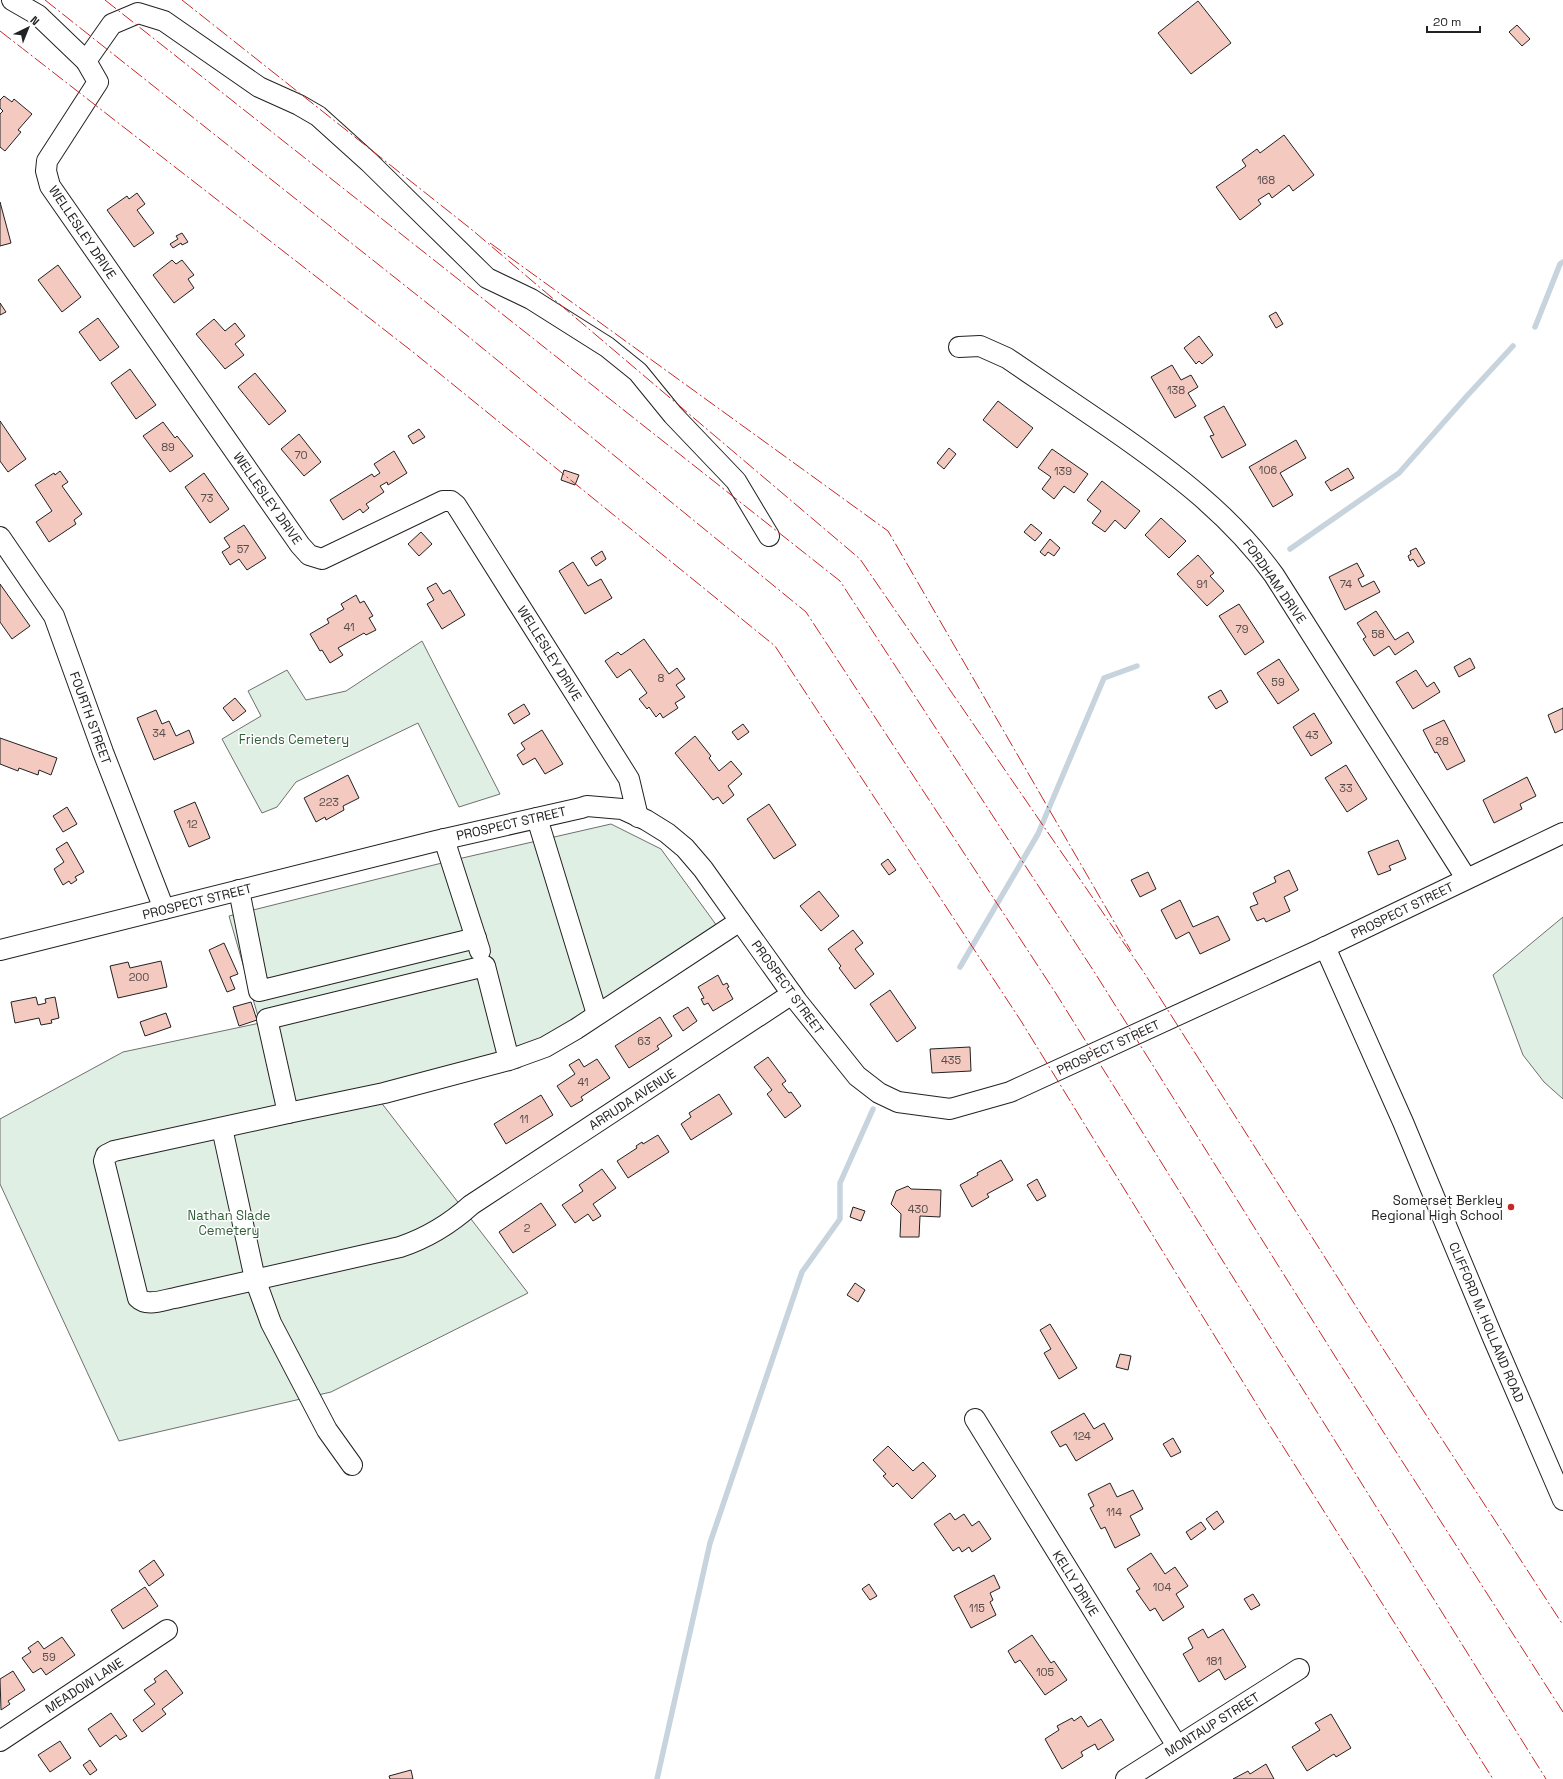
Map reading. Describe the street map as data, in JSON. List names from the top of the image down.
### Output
{
  "streets": {
    "street": [
      "WELLESLEY DRIVE",
      "FORDHAM DRIVE",
      "FOURTH STREET",
      "PROSPECT STREET",
      "ARRUDA AVENUE",
      "CLIFFORD M. HOLLAND ROAD",
      "KELLY DRIVE",
      "MEADOW LANE",
      "MONTAUP STREET"
    ]
  },
  "crossings": [
    ["WELLESLEY DRIVE", "PROSPECT STREET"],
    ["FORDHAM DRIVE", "PROSPECT STREET"],
    ["FOURTH STREET", "PROSPECT STREET"],
    ["PROSPECT STREET", "ARRUDA AVENUE"],
    ["PROSPECT STREET", "CLIFFORD M. HOLLAND ROAD"],
    ["KELLY DRIVE", "MONTAUP STREET"]
  ],
  "parks": ["Friends Cemetery", "Nathan Slade Cemetery"],
  "places": ["Somerset Berkley Regional High School"],
  "house_numbers": [
    "168",
    "138",
    "89",
    "70",
    "106",
    "139",
    "73",
    "57",
    "91",
    "74",
    "41",
    "79",
    "58",
    "8",
    "59",
    "34",
    "43",
    "28",
    "33",
    "223",
    "12",
    "200",
    "63",
    "435",
    "41",
    "11",
    "430",
    "2",
    "124",
    "114",
    "104",
    "115",
    "59",
    "181",
    "105"
  ],
  "scale_bar": "20 m",
  "north": "top right"
}
